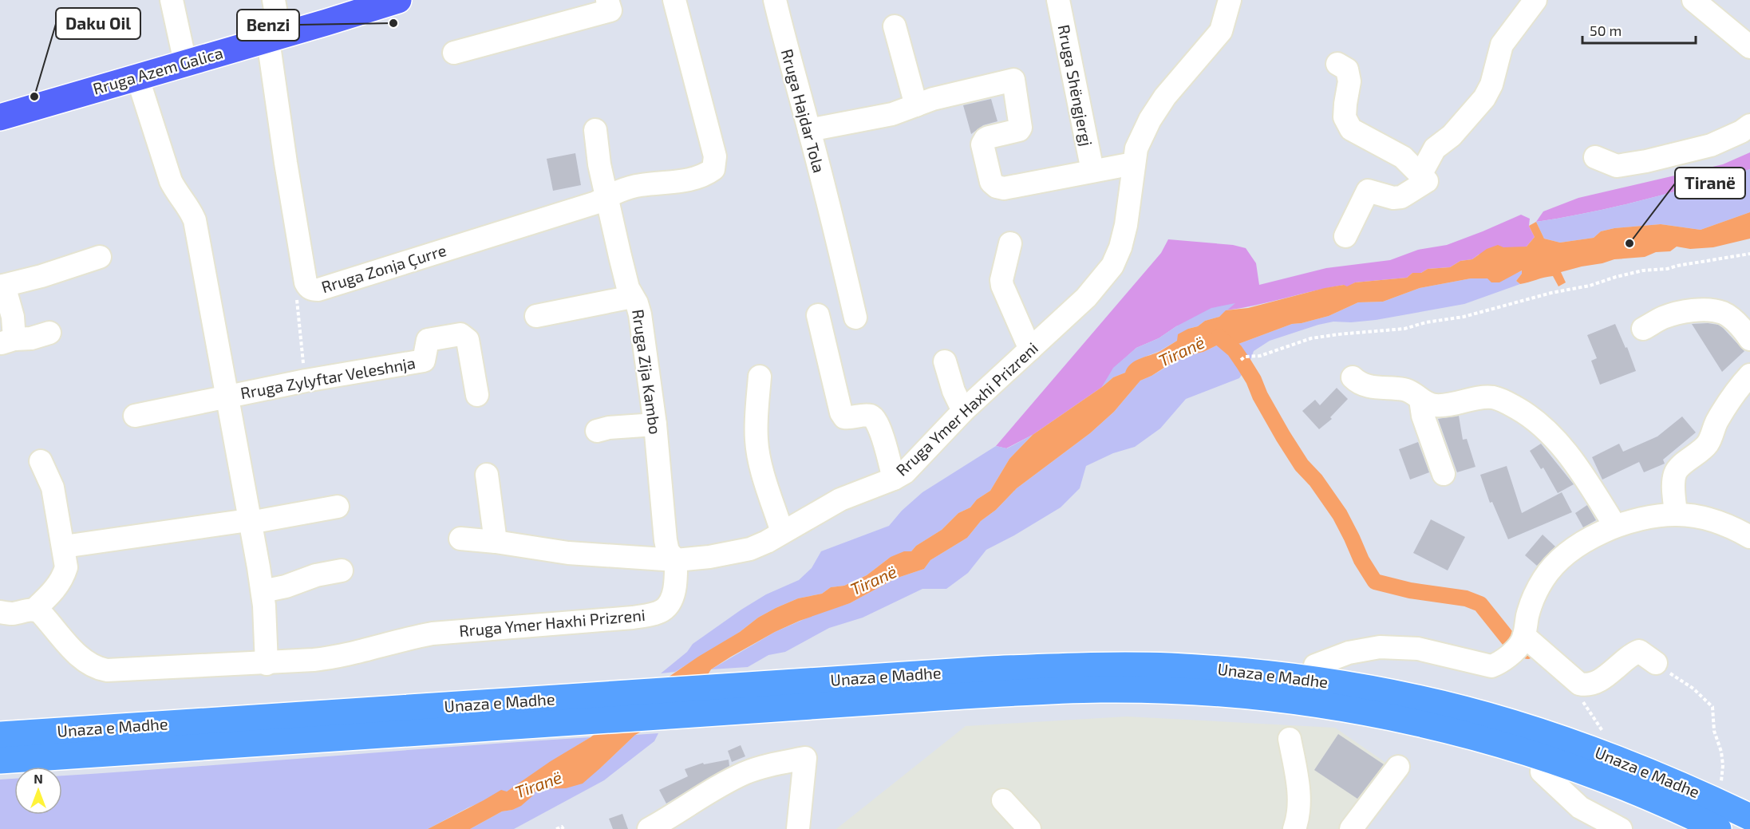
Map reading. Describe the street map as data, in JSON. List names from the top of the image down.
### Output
{
  "streets": {
    "highway": ["Unaza e Madhe"],
    "main road": ["Rruga Azem Galica"],
    "street": [
      "Rruga Shëngjergj",
      "Rruga Hajdar Tola",
      "Rruga Zonja Çurre",
      "Rruga Zija Kambo",
      "Rruga Zylyftar Veleshnja",
      "Rruga Ymer Haxhi Prizreni"
    ]
  },
  "crossings": [
    ["Rruga Azem Galica", "Rruga Zonja Çurre"],
    ["Rruga Azem Galica", "Rruga Zylyftar Veleshnja"],
    ["Rruga Zonja Çurre", "Rruga Zija Kambo"],
    ["Rruga Zija Kambo", "Rruga Ymer Haxhi Prizreni"],
    ["Rruga Zylyftar Veleshnja", "Rruga Ymer Haxhi Prizreni"]
  ],
  "water": ["Tiranë"],
  "places": ["Benzi", "Daku Oil", "Tiranë"],
  "scale_bar": "50 m",
  "north": "top"
}
